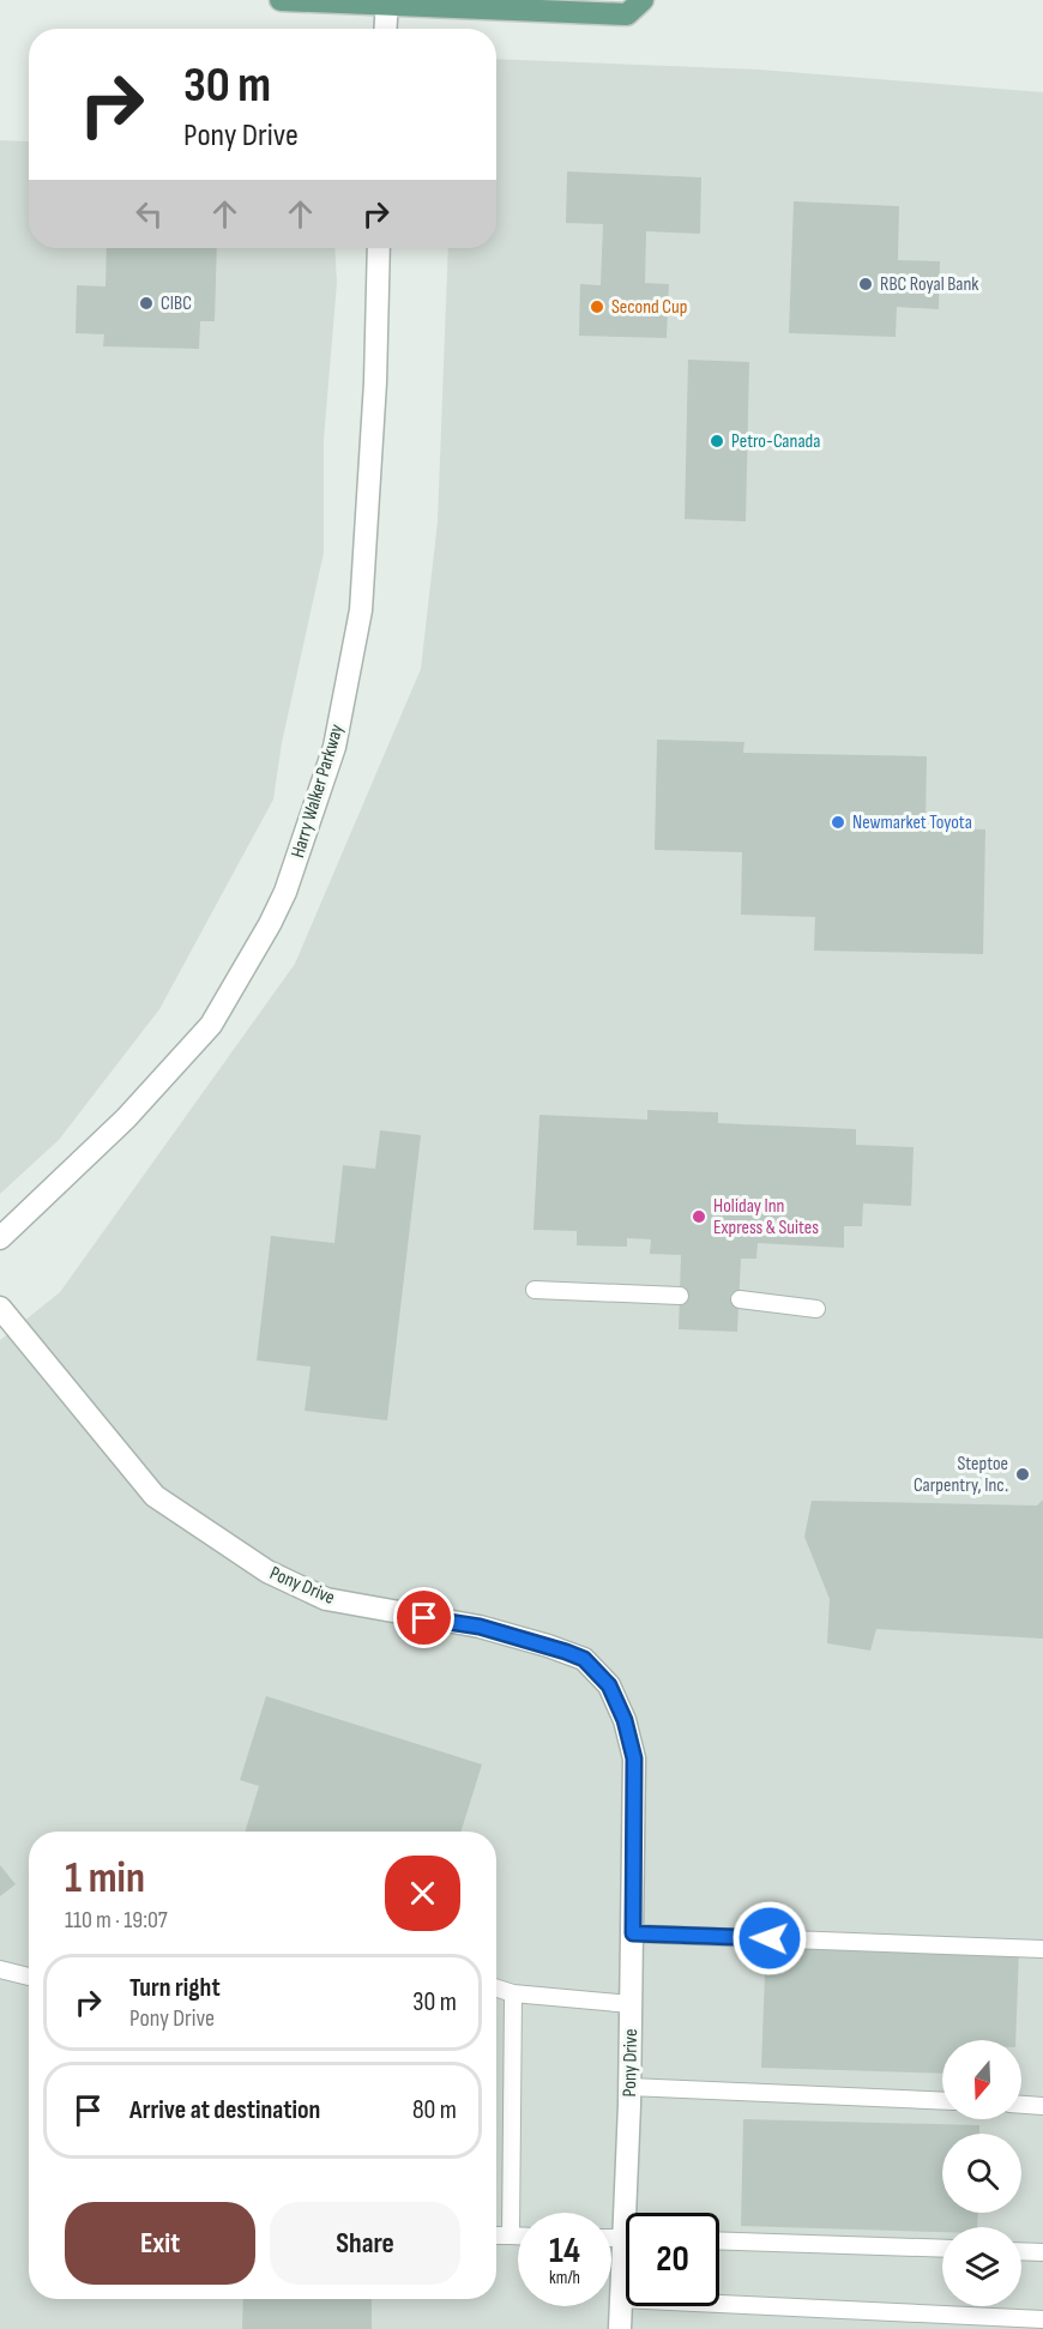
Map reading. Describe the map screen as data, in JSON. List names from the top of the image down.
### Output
{
  "streets": {
    "street": ["Harry Walker Parkway", "Pony Drive"]
  },
  "places": [
    "RBC Royal Bank",
    "CIBC",
    "Second Cup",
    "Petro-Canada",
    "Newmarket Toyota",
    "Holiday Inn Express & Suites",
    "Steptoe Carpentry, Inc."
  ],
  "north": "bottom",
  "page": {
    "turn": ["30 m", "Pony Drive"],
    "heading": ["1 min", "110 m · 19:07"],
    "list": [
      {
        "name": "Turn right",
        "note": "Pony Drive",
        "value": "30 m"
      },
      {
        "name": "Arrive at destination",
        "value": "80 m"
      }
    ],
    "buttons": ["Exit", "Share"],
    "speed": "14 km/h",
    "limit": "20"
  }
}
